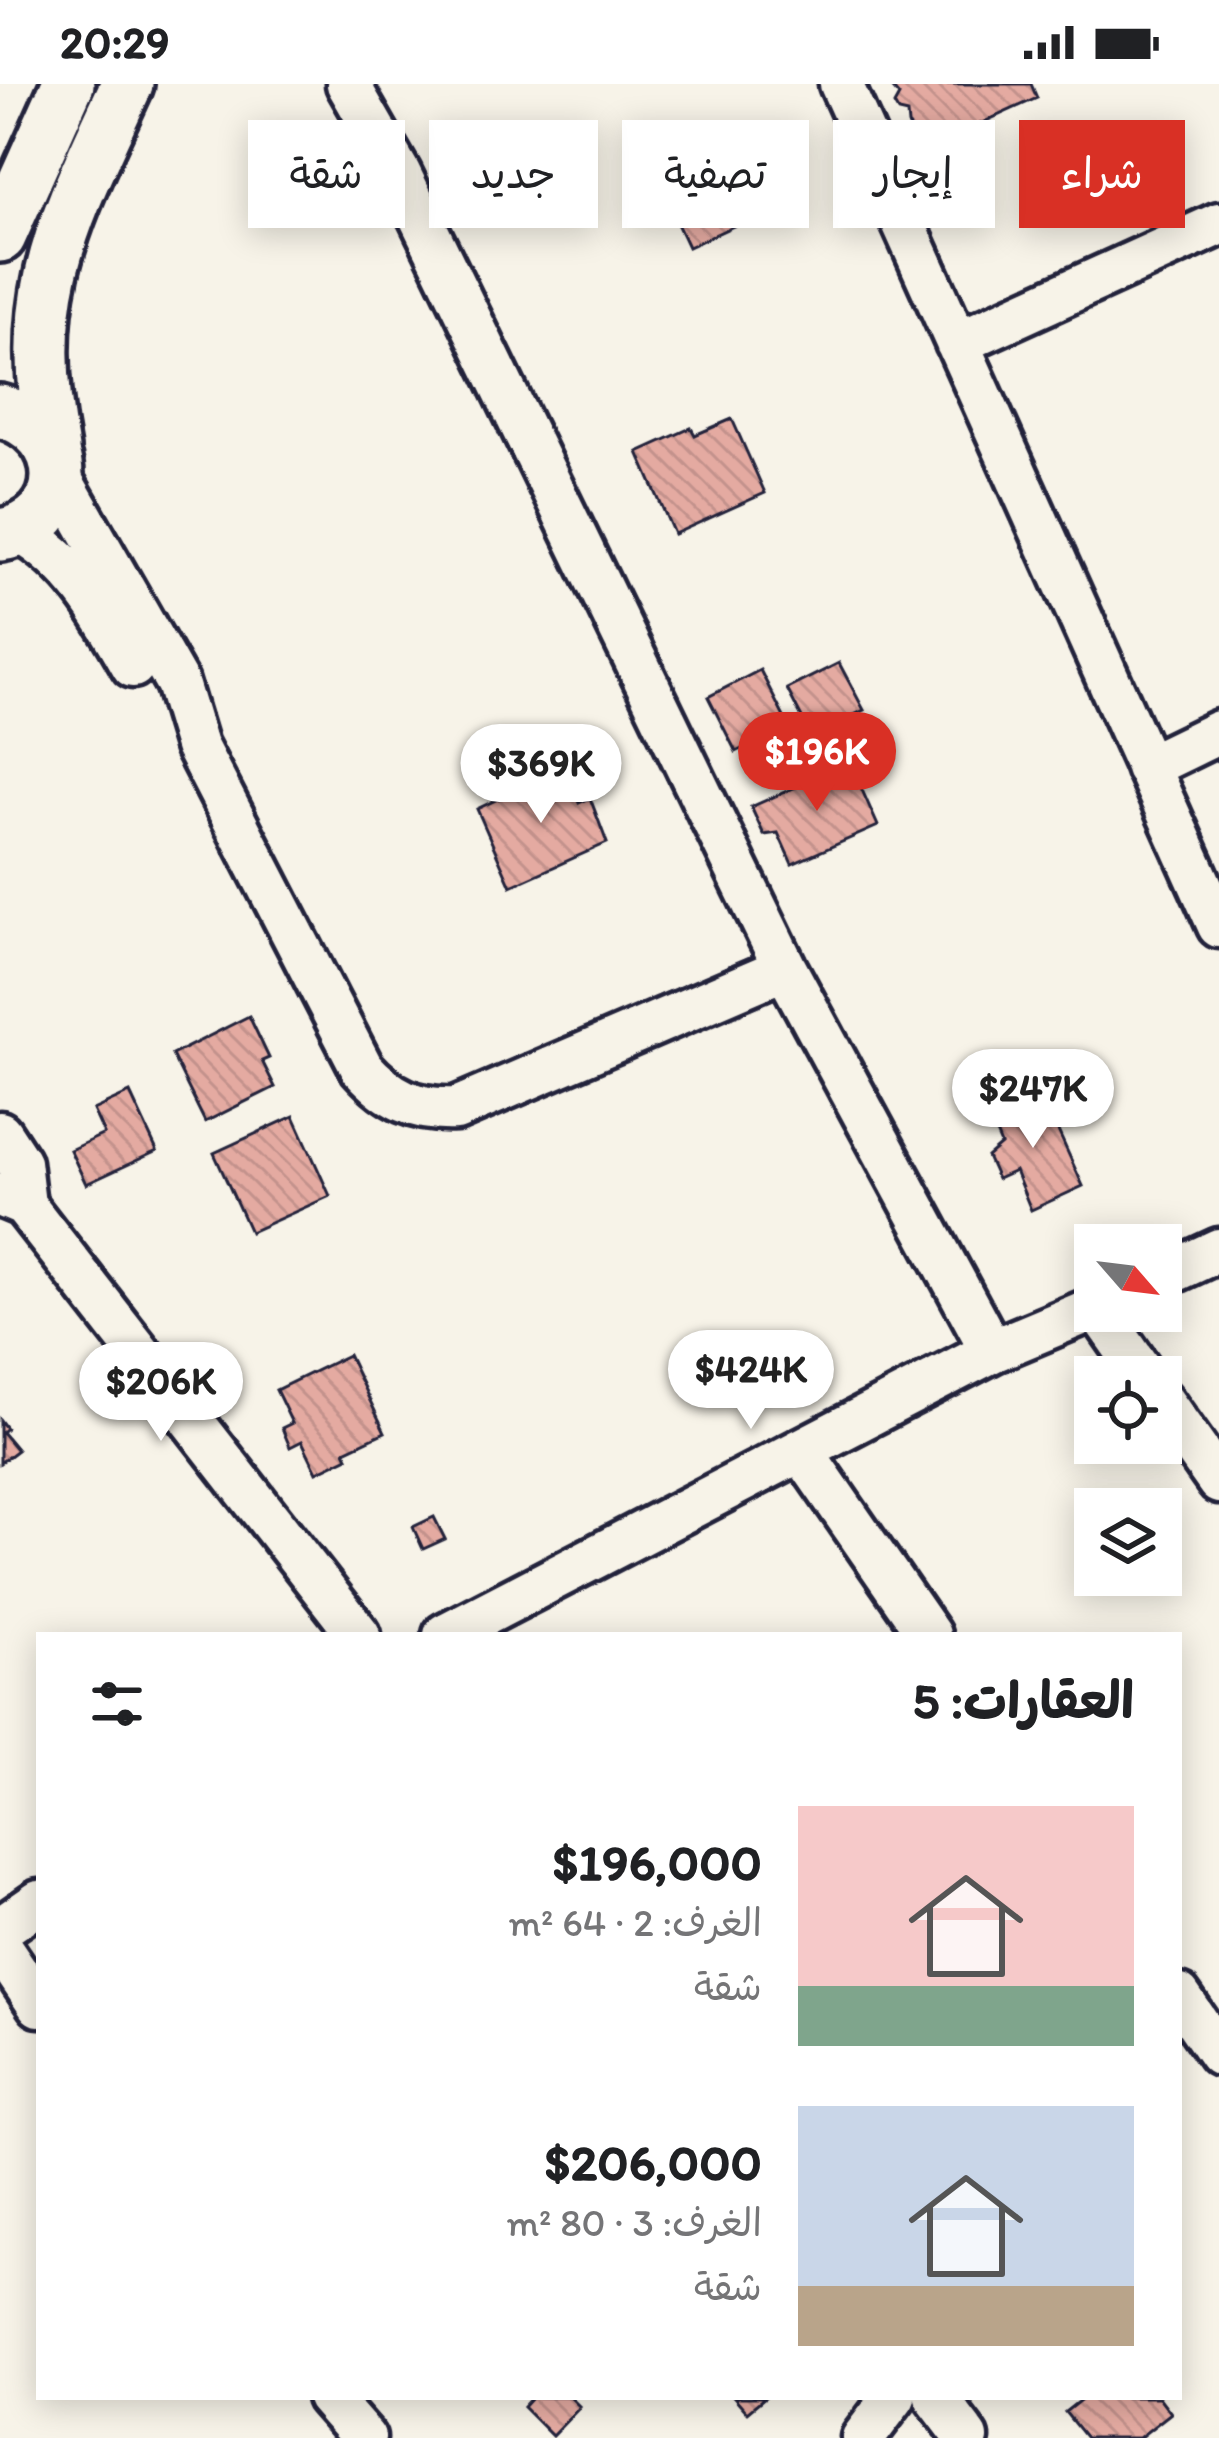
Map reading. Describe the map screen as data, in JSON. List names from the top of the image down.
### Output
{
  "north": "bottom right",
  "page": {
    "status": "20:29",
    "chip": [
      "شراء",
      "إيجار",
      "تصفية",
      "جديد",
      "شقة"
    ],
    "price": [
      "$196K",
      "$369K",
      "$247K",
      "$424K",
      "$206K"
    ],
    "heading": "العقارات: 5",
    "list": [
      {
        "name": "$196,000",
        "note": "الغرف: 2 · 64 m² · شقة"
      },
      {
        "name": "$206,000",
        "note": "الغرف: 3 · 80 m² · شقة"
      }
    ]
  }
}
